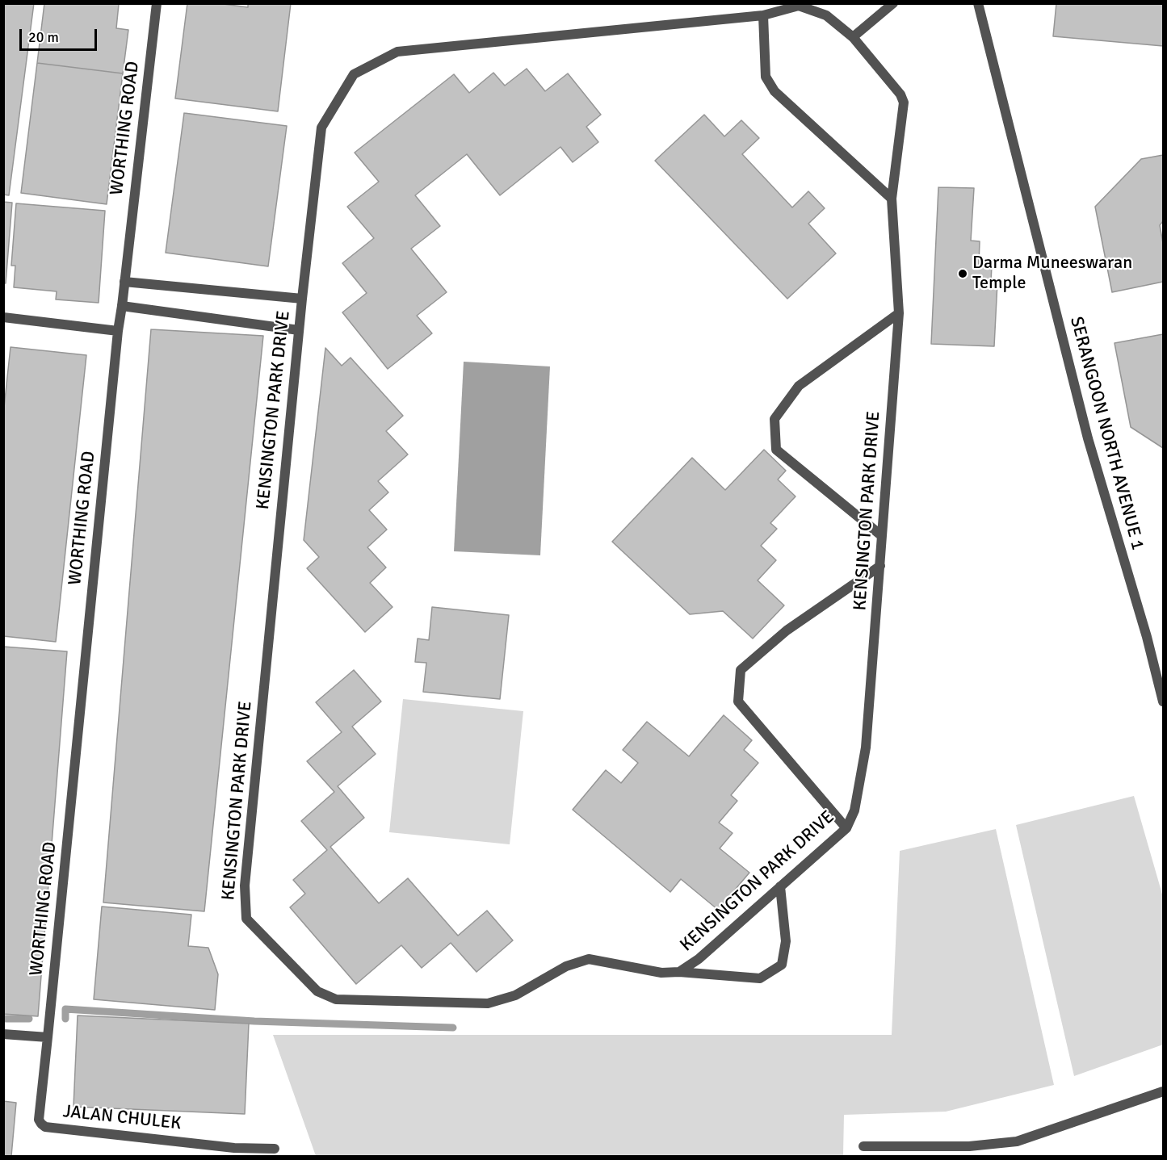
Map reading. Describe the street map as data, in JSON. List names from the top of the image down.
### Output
{
  "streets": {
    "street": [
      "WORTHING ROAD",
      "KENSINGTON PARK DRIVE",
      "SERANGOON NORTH AVENUE 1",
      "JALAN CHULEK"
    ]
  },
  "crossings": [
    ["WORTHING ROAD", "JALAN CHULEK"]
  ],
  "places": ["Darma Muneeswaran Temple"],
  "scale_bar": "20 m"
}
